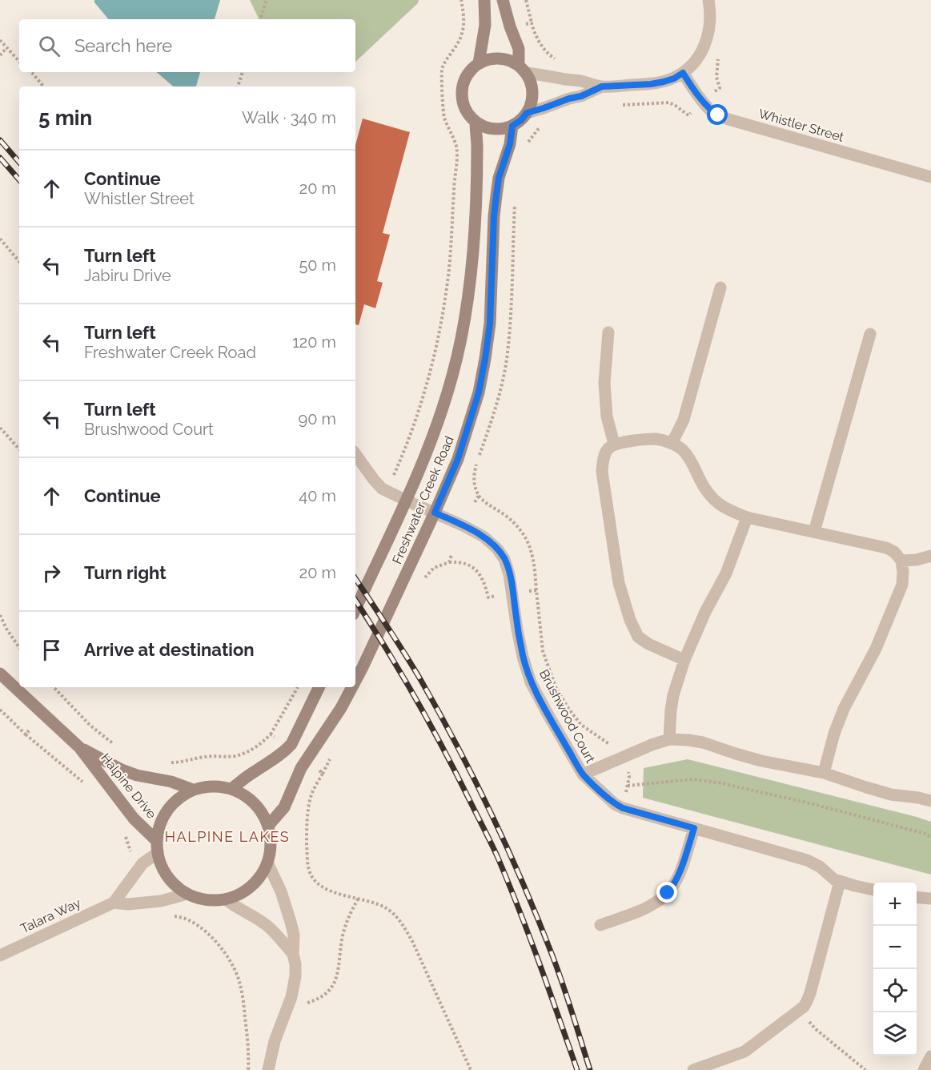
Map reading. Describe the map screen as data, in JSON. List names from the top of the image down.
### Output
{
  "streets": {
    "main road": ["Freshwater Creek Road", "Halpine Drive"],
    "street": ["Whistler Street", "Brushwood Court", "Talara Way"]
  },
  "crossings": [
    ["Freshwater Creek Road", "Brushwood Court"],
    ["Freshwater Creek Road", "Halpine Drive"],
    ["Freshwater Creek Road", "Talara Way"],
    ["Halpine Drive", "Talara Way"]
  ],
  "districts": ["HALPINE LAKES"],
  "page": {
    "search": "Search here",
    "heading": ["5 min", "Walk · 340 m"],
    "list": [
      ["Continue", "Whistler Street", "20 m"],
      ["Turn left", "Jabiru Drive", "50 m"],
      ["Turn left", "Freshwater Creek Road", "120 m"],
      ["Turn left", "Brushwood Court", "90 m"],
      ["Continue", "40 m"],
      ["Turn right", "20 m"],
      "Arrive at destination"
    ],
    "map_buttons": ["+", "−"]
  }
}
